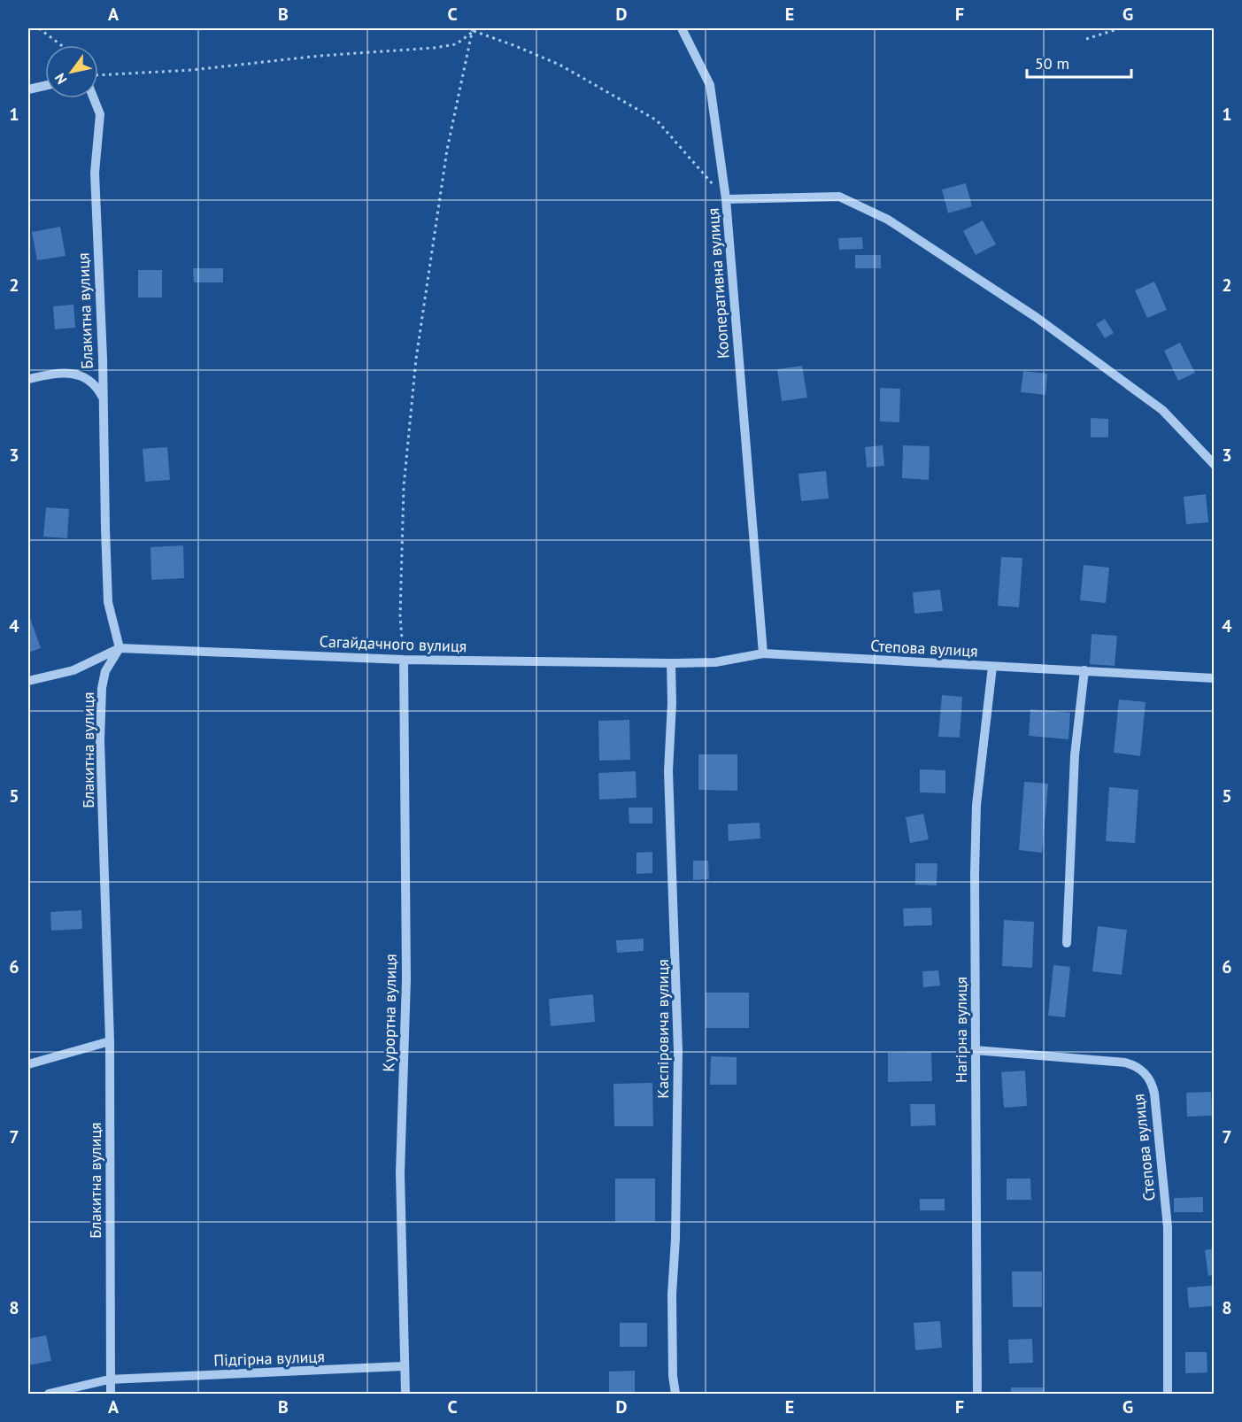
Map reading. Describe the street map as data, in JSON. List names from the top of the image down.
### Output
{
  "streets": {
    "street": [
      "Кооперативна вулиця",
      "Блакитна вулиця",
      "Сагайдачного вулиця",
      "Степова вулиця",
      "Курортна вулиця",
      "Каспіровича вулиця",
      "Нагірна вулиця",
      "Підгірна вулиця"
    ]
  },
  "crossings": [
    ["Кооперативна вулиця", "Сагайдачного вулиця"],
    ["Кооперативна вулиця", "Степова вулиця"],
    ["Блакитна вулиця", "Сагайдачного вулиця"],
    ["Блакитна вулиця", "Підгірна вулиця"],
    ["Сагайдачного вулиця", "Степова вулиця"],
    ["Сагайдачного вулиця", "Курортна вулиця"],
    ["Сагайдачного вулиця", "Каспіровича вулиця"],
    ["Степова вулиця", "Нагірна вулиця"],
    ["Курортна вулиця", "Підгірна вулиця"]
  ],
  "scale_bar": "50 m",
  "north": "bottom left",
  "grid": {
    "columns": [
      "A",
      "B",
      "C",
      "D",
      "E",
      "F",
      "G"
    ],
    "rows": [
      "1",
      "2",
      "3",
      "4",
      "5",
      "6",
      "7",
      "8"
    ]
  }
}
